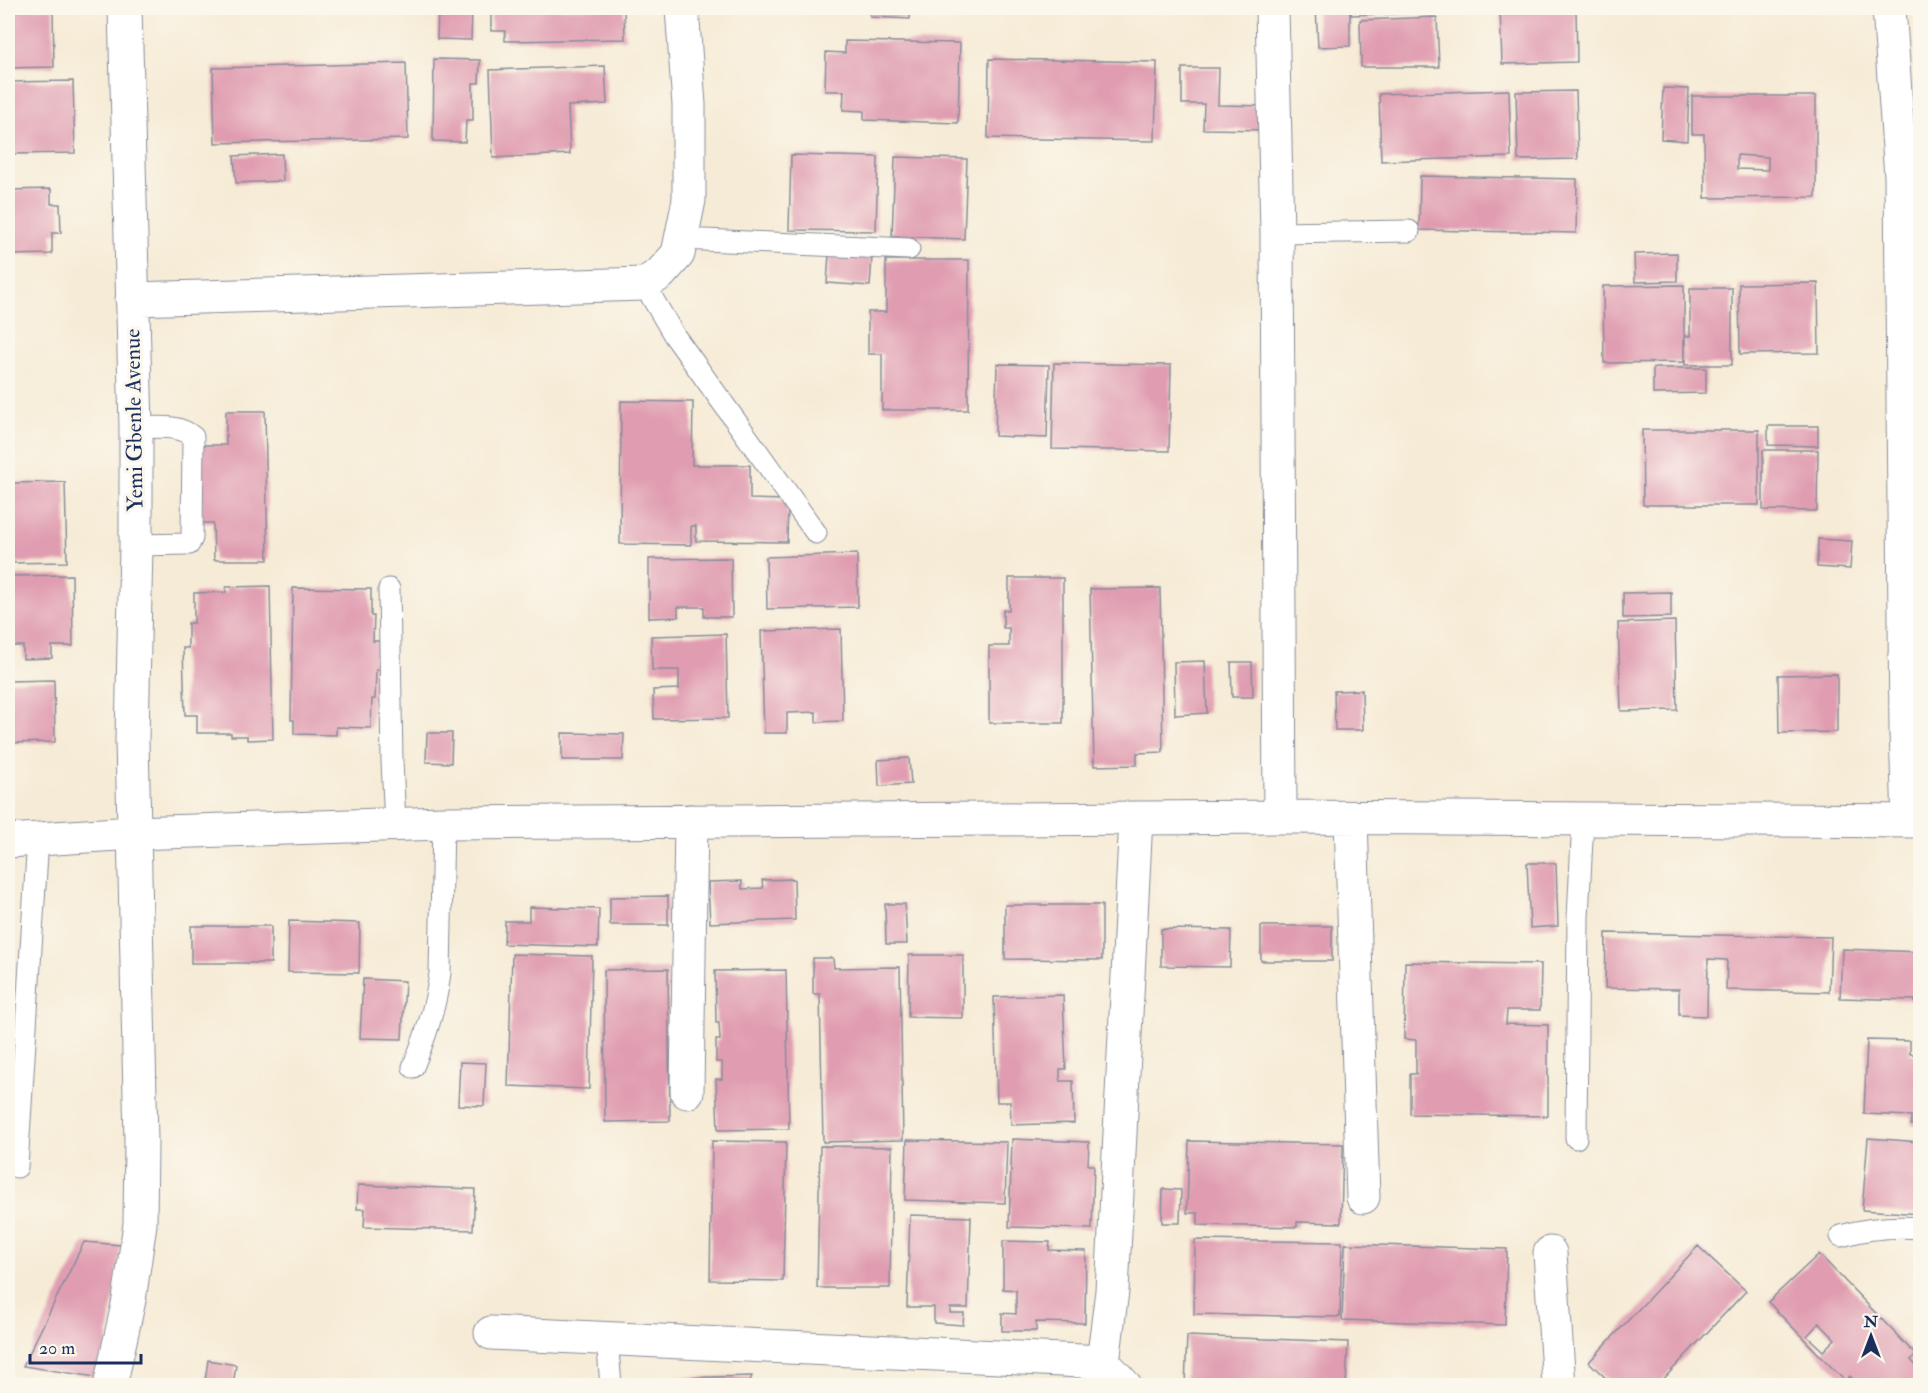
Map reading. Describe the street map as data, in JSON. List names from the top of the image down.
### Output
{
  "streets": {
    "street": ["Yemi Gbenle Avenue"]
  },
  "scale_bar": "20 m",
  "north": "top"
}
